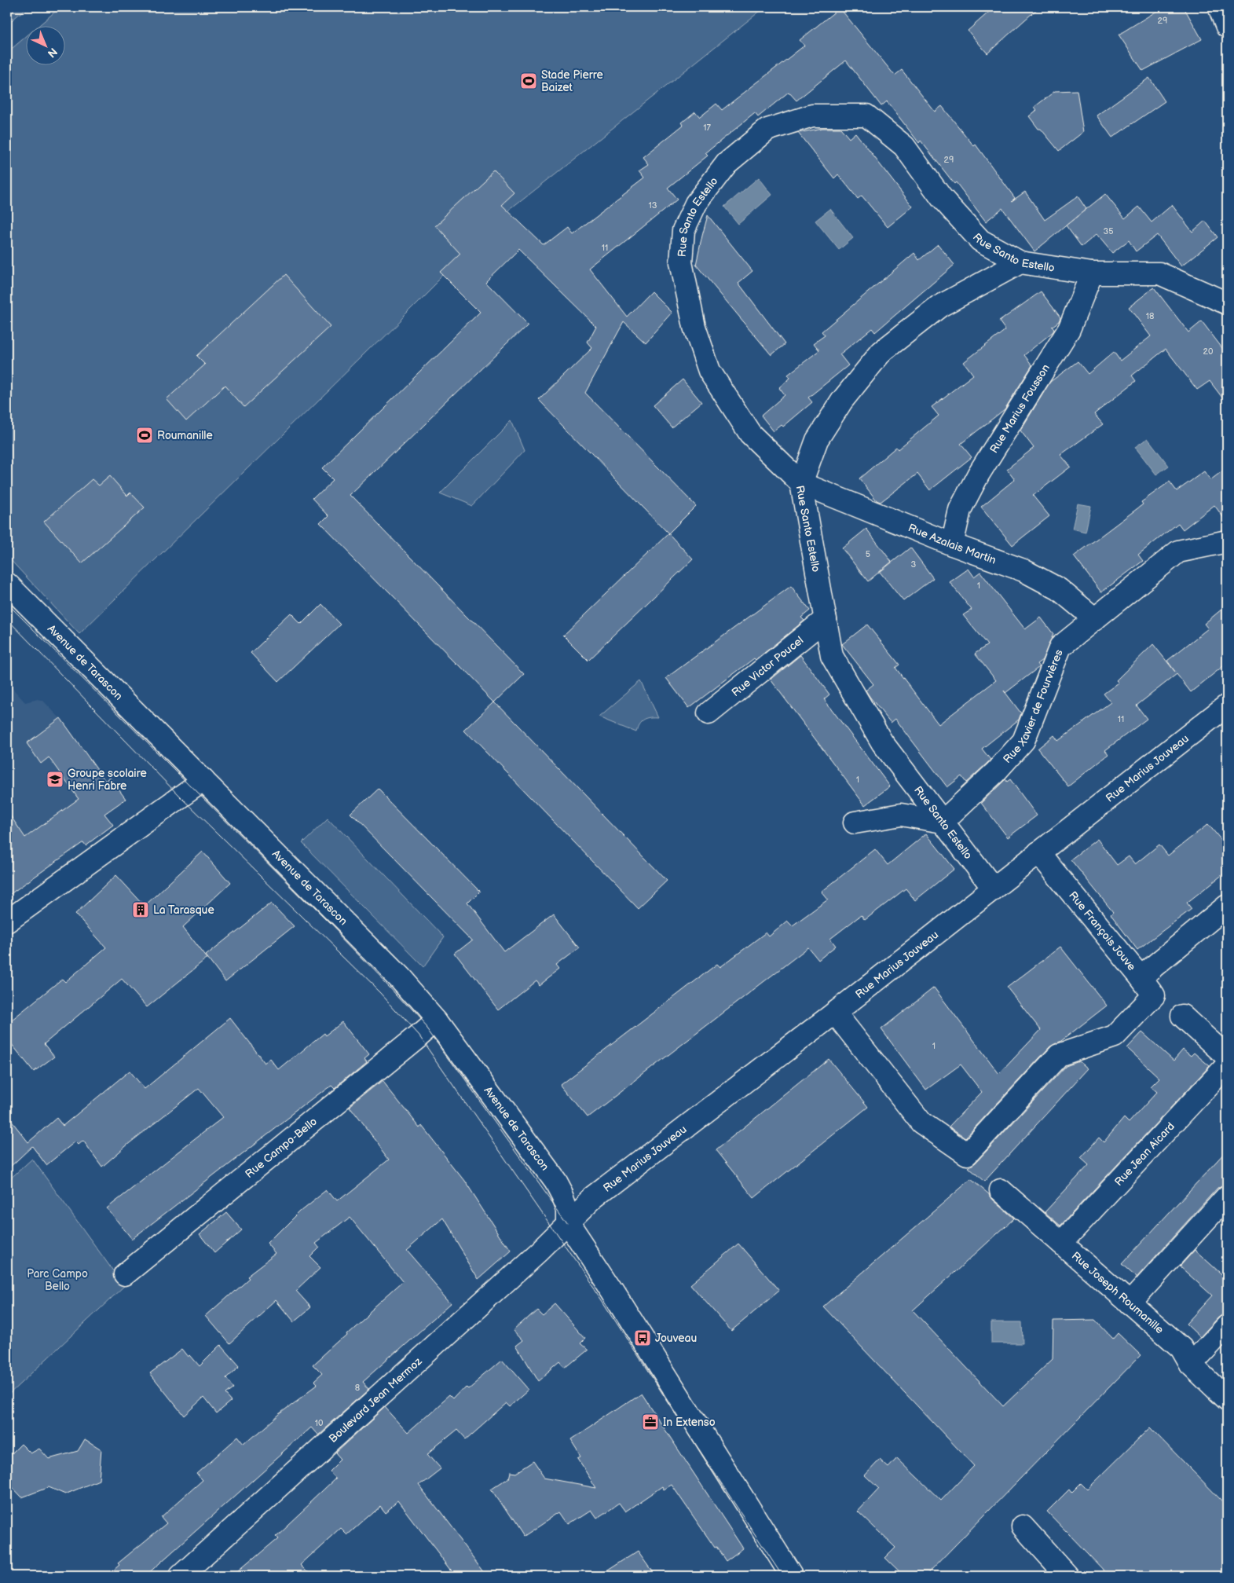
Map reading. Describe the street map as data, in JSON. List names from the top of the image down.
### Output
{
  "streets": {
    "street": [
      "Rue Santo Estello",
      "Rue Marius Fousson",
      "Rue Azalais Martin",
      "Avenue de Tarascon",
      "Rue Victor Poucel",
      "Rue Xavier de Fourvières",
      "Rue Marius Jouveau",
      "Rue François Jouve",
      "Rue Campo-Bello",
      "Rue Jean Aicard",
      "Rue Joseph Roumanille",
      "Boulevard Jean Mermoz"
    ]
  },
  "crossings": [
    ["Rue Santo Estello", "Rue Marius Fousson"],
    ["Rue Santo Estello", "Rue Azalais Martin"],
    ["Rue Santo Estello", "Rue Victor Poucel"],
    ["Rue Santo Estello", "Rue Xavier de Fourvières"],
    ["Rue Santo Estello", "Rue Marius Jouveau"],
    ["Rue Marius Fousson", "Rue Azalais Martin"],
    ["Rue Azalais Martin", "Rue Xavier de Fourvières"],
    ["Avenue de Tarascon", "Rue Marius Jouveau"],
    ["Avenue de Tarascon", "Rue Campo-Bello"],
    ["Avenue de Tarascon", "Boulevard Jean Mermoz"],
    ["Rue Marius Jouveau", "Rue François Jouve"],
    ["Rue Marius Jouveau", "Boulevard Jean Mermoz"],
    ["Rue Jean Aicard", "Rue Joseph Roumanille"]
  ],
  "parks": ["Parc Campo Bello"],
  "places": {
    "sports": ["Stade Pierre Baizet", "Roumanille"],
    "school or university": ["Groupe scolaire Henri Fabre"],
    "building": ["La Tarasque"],
    "bus stop": ["Jouveau"],
    "office": ["In Extenso"]
  },
  "house_numbers": [
    "29",
    "17",
    "29",
    "13",
    "35",
    "11",
    "18",
    "20",
    "5",
    "3",
    "1",
    "11",
    "1",
    "1",
    "8",
    "10"
  ],
  "north": "bottom right"
}
